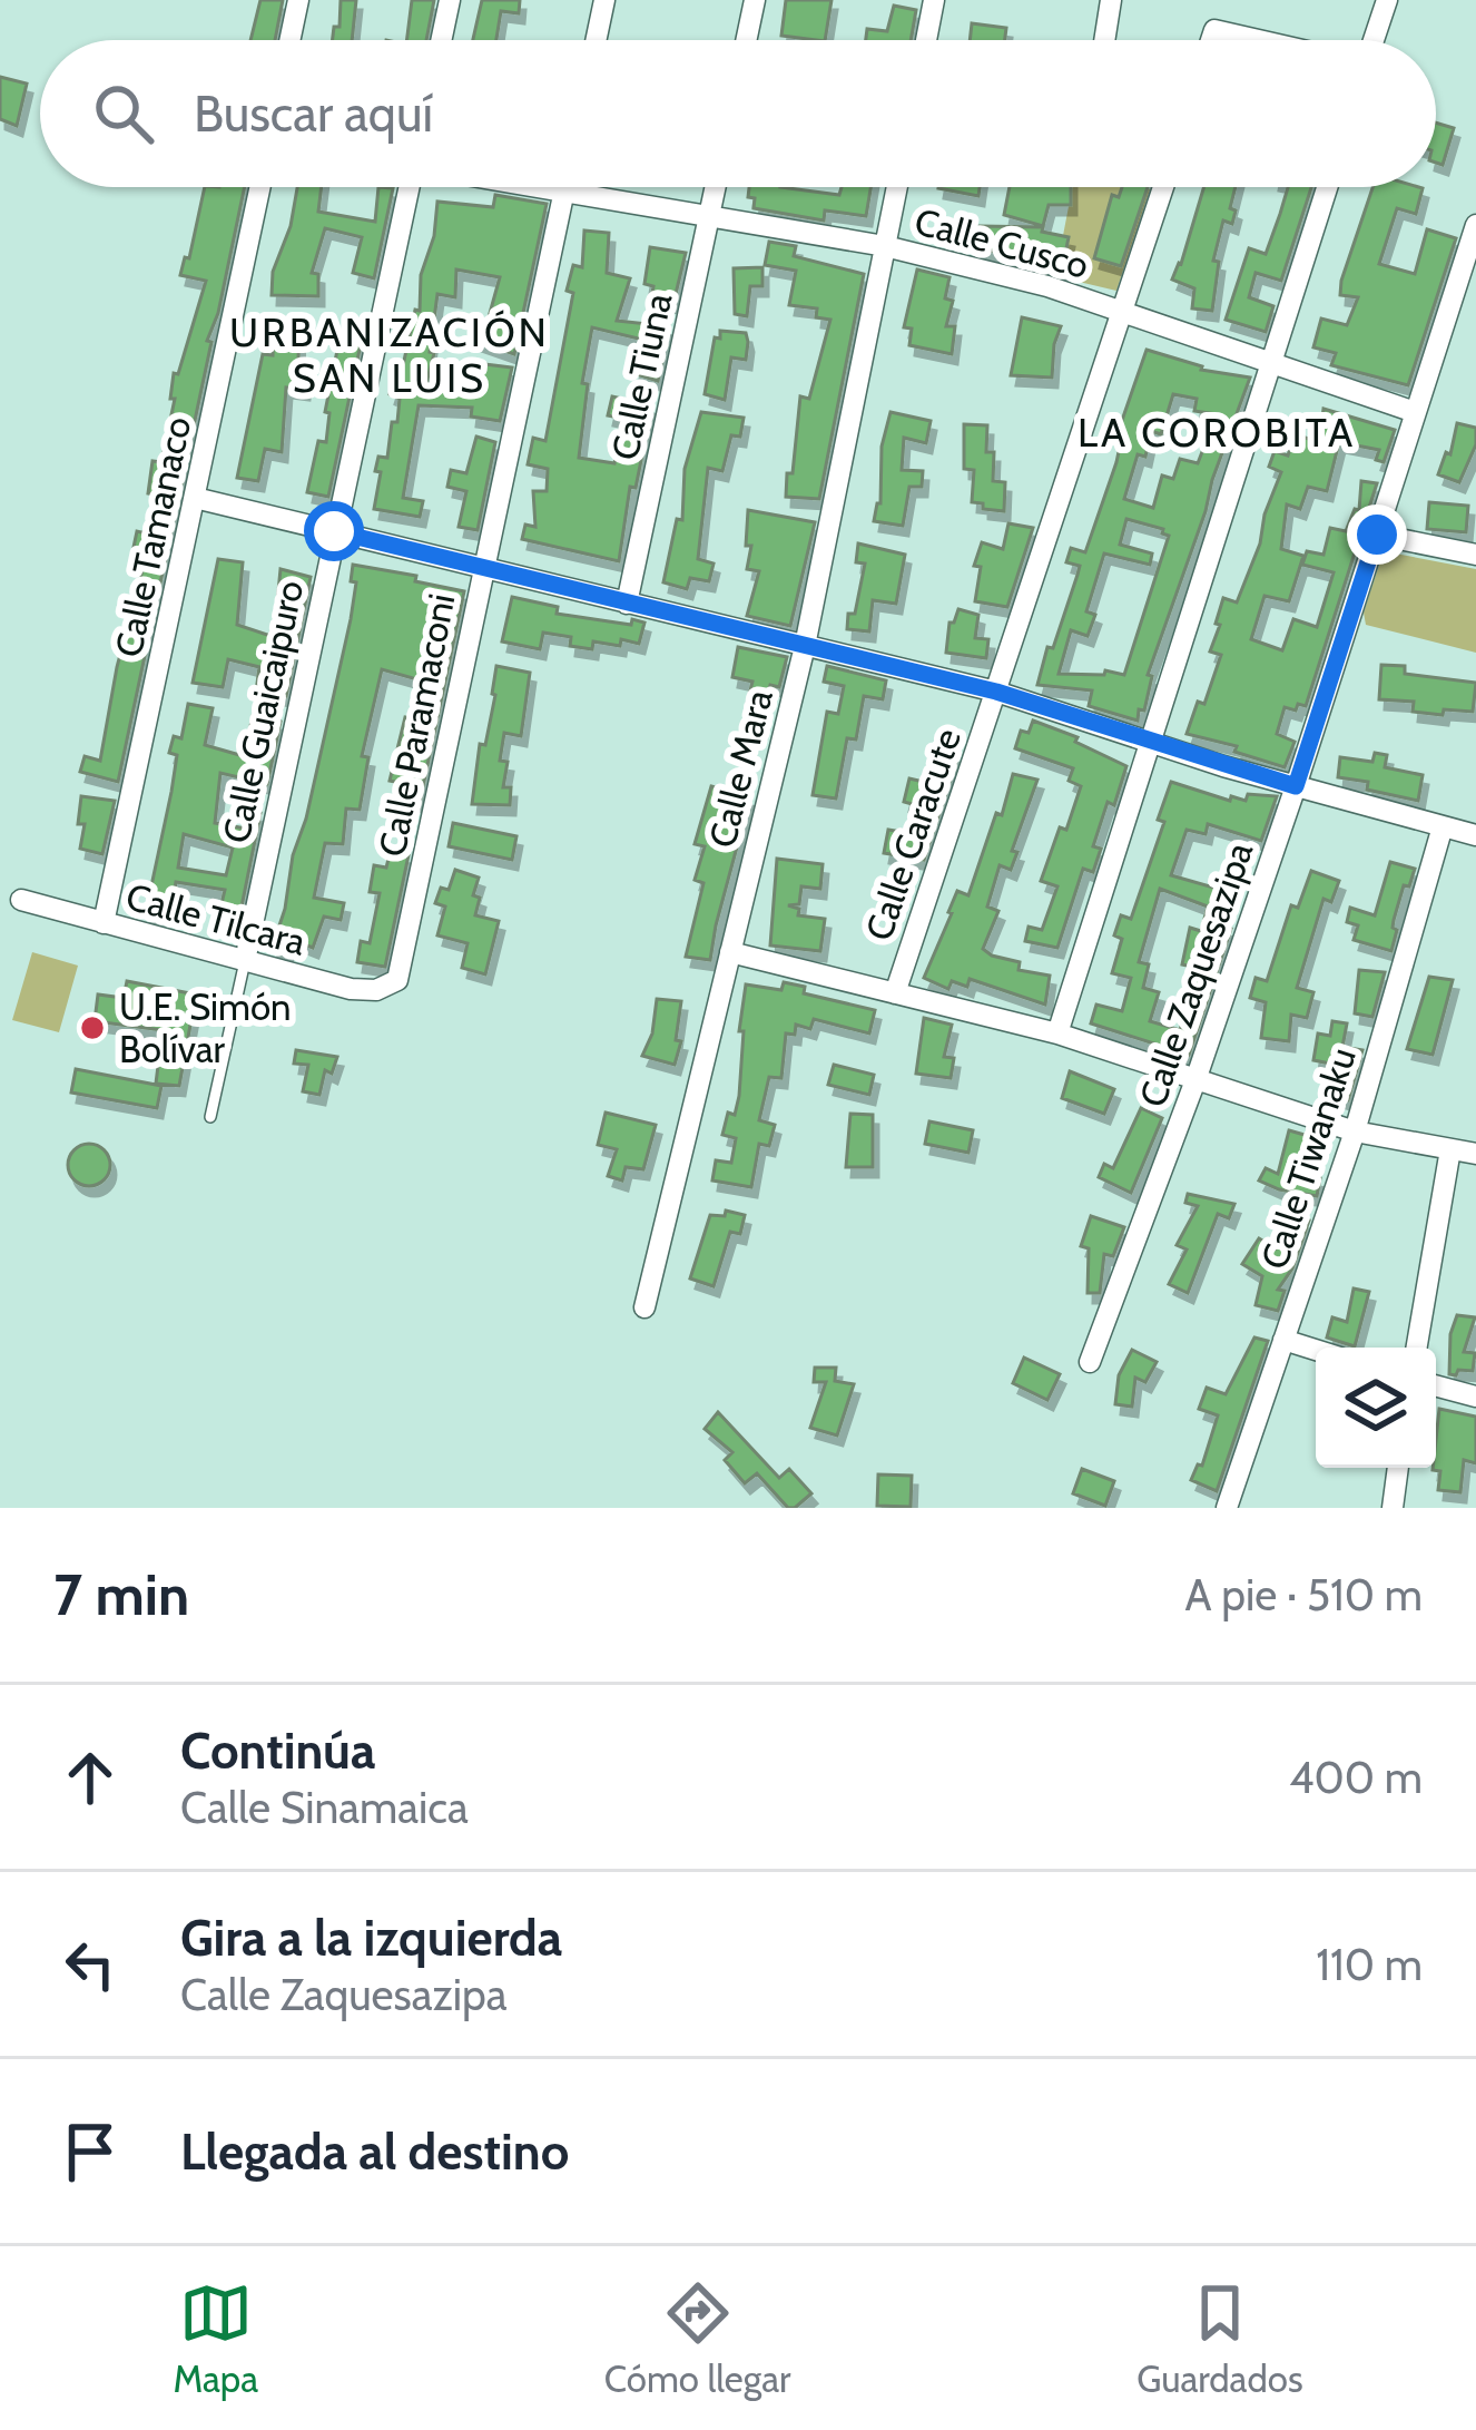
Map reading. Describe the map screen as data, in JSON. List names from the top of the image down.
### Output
{
  "streets": {
    "street": [
      "Calle Cusco",
      "Calle Tiuna",
      "Calle Tamanaco",
      "Calle Guaicaipuro",
      "Calle Paramaconi",
      "Calle Mara",
      "Calle Caracute",
      "Calle Tilcara",
      "Calle Zaquesazipa",
      "Calle Tiwanaku"
    ]
  },
  "crossings": [
    ["Calle Cusco", "Calle Tiuna"],
    ["Calle Cusco", "Calle Paramaconi"],
    ["Calle Cusco", "Calle Mara"],
    ["Calle Cusco", "Calle Caracute"],
    ["Calle Cusco", "Calle Zaquesazipa"],
    ["Calle Tamanaco", "Calle Tilcara"],
    ["Calle Guaicaipuro", "Calle Tilcara"],
    ["Calle Paramaconi", "Calle Tilcara"]
  ],
  "districts": ["URBANIZACIÓN SAN LUIS", "LA COROBITA"],
  "places": ["U.E. Simón Bolívar"],
  "page": {
    "search": "Buscar aquí",
    "heading": ["7 min", "A pie · 510 m"],
    "list": [
      ["Continúa", "Calle Sinamaica", "400 m"],
      ["Gira a la izquierda", "Calle Zaquesazipa", "110 m"],
      "Llegada al destino"
    ],
    "nav": ["Mapa", "Cómo llegar", "Guardados"]
  }
}
